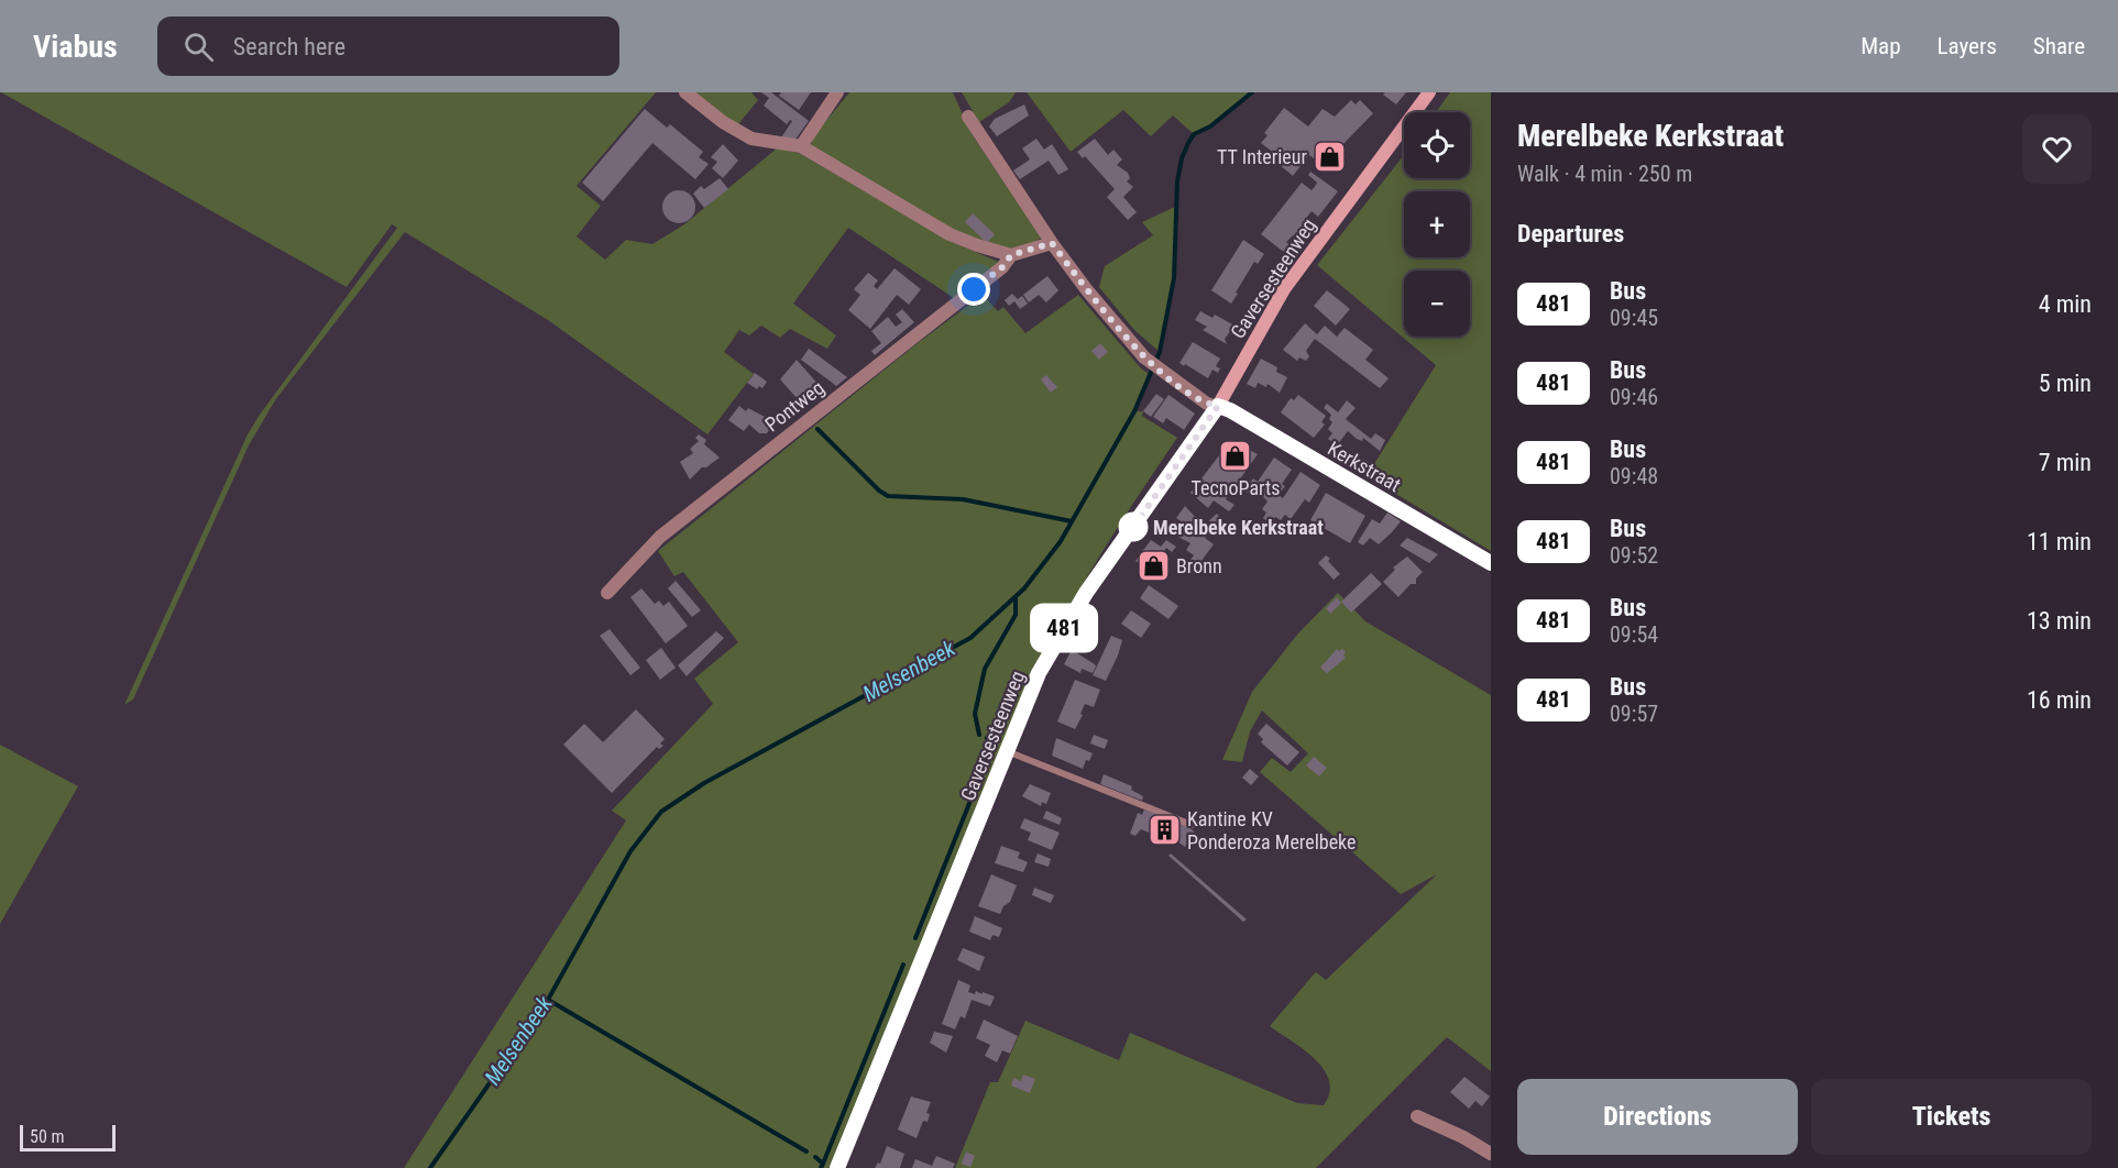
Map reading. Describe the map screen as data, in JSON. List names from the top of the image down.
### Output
{
  "streets": {
    "street": ["Gaversesteenweg", "Pontweg", "Kerkstraat"]
  },
  "crossings": [
    ["Gaversesteenweg", "Kerkstraat"]
  ],
  "water": ["Melsenbeek"],
  "places": {
    "shop": ["TT Interieur", "TecnoParts", "Bronn"],
    "other": ["Merelbeke Kerkstraat"],
    "building": ["Kantine KV Ponderoza Merelbeke"]
  },
  "lines": ["bus line 481"],
  "scale_bar": "50 m",
  "page": {
    "header": "Viabus",
    "search": "Search here",
    "nav": ["Map", "Layers", "Share"],
    "on_map": "481",
    "heading": [
      ["Merelbeke Kerkstraat", "Walk · 4 min · 250 m"],
      "Departures"
    ],
    "map_buttons": ["+", "−"],
    "list": [
      {
        "mark": "481",
        "name": "Bus",
        "note": "09:45",
        "value": "4 min"
      },
      {
        "mark": "481",
        "name": "Bus",
        "note": "09:46",
        "value": "5 min"
      },
      {
        "mark": "481",
        "name": "Bus",
        "note": "09:48",
        "value": "7 min"
      },
      {
        "mark": "481",
        "name": "Bus",
        "note": "09:52",
        "value": "11 min"
      },
      {
        "mark": "481",
        "name": "Bus",
        "note": "09:54",
        "value": "13 min"
      },
      {
        "mark": "481",
        "name": "Bus",
        "note": "09:57",
        "value": "16 min"
      }
    ],
    "buttons": ["Directions", "Tickets"],
    "scale": "50 m"
  }
}
